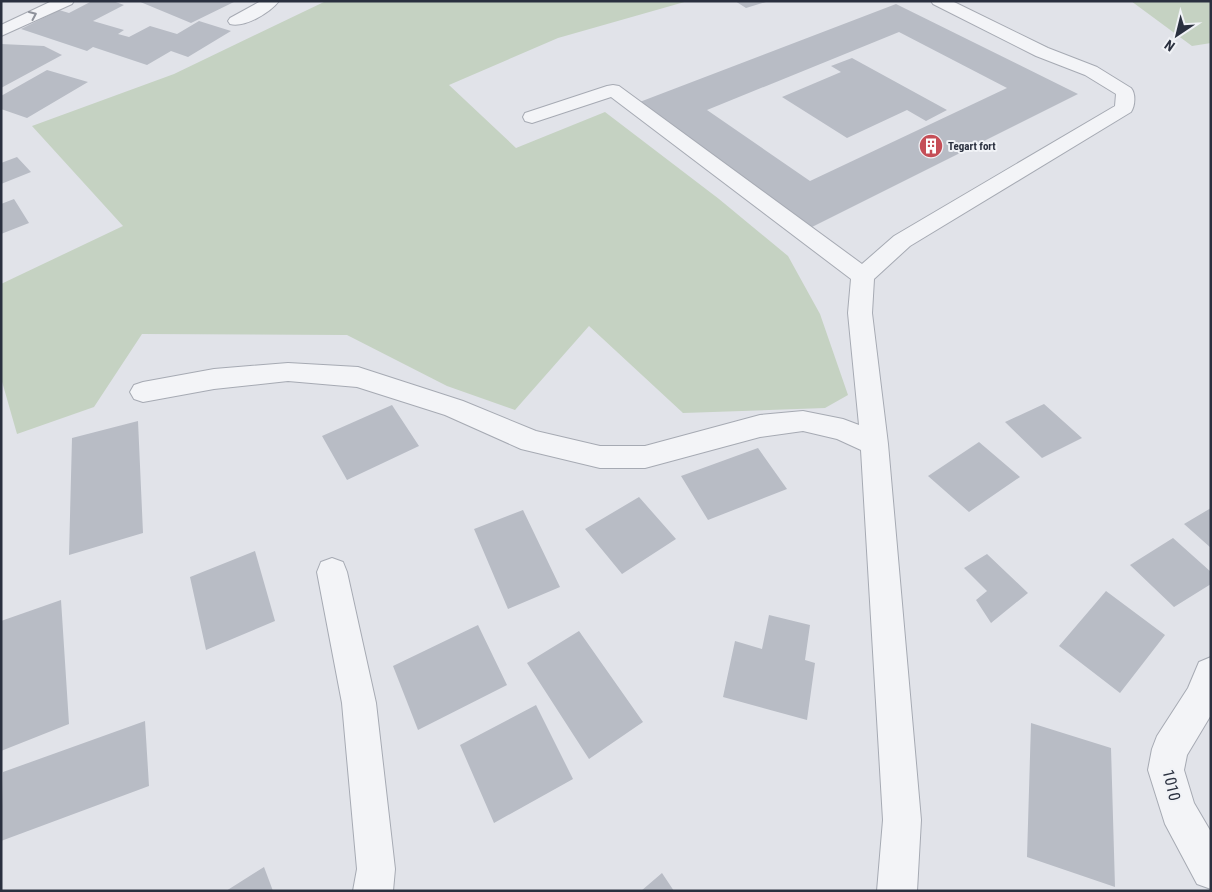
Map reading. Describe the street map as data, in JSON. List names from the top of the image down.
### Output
{
  "streets": {
    "street": ["1010"]
  },
  "places": {
    "building": ["Tegart fort"]
  },
  "north": "bottom left"
}
